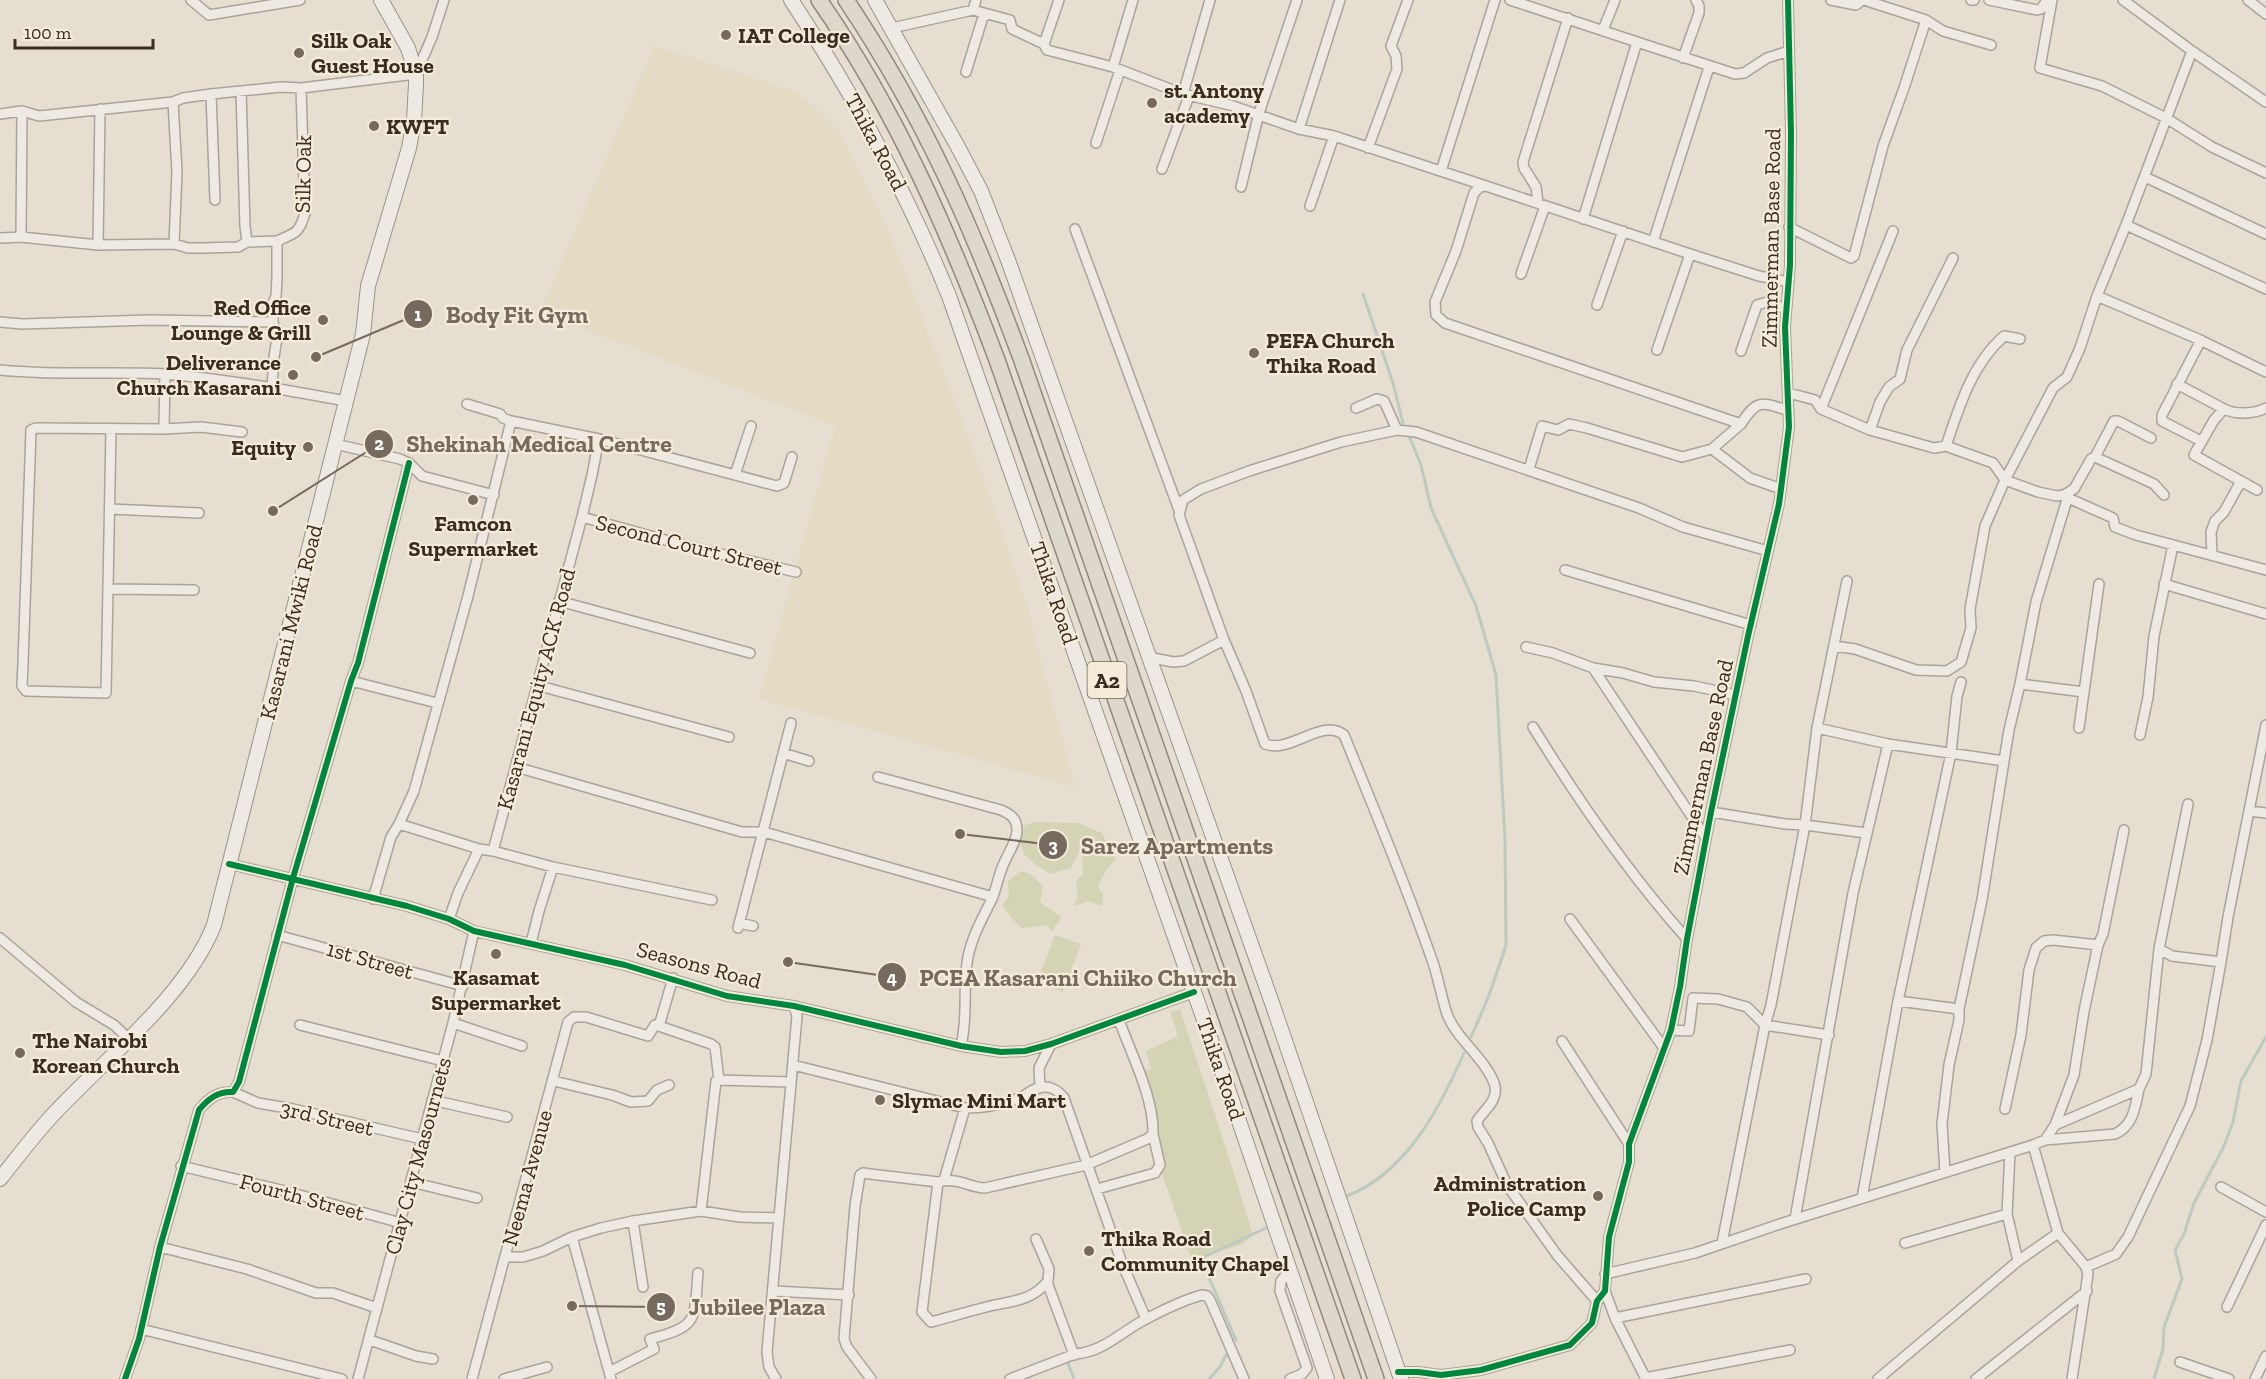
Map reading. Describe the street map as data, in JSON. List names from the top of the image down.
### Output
{
  "streets": {
    "highway": ["Thika Road", "A2"],
    "main road": ["Kasarani Mwiki Road"],
    "street": [
      "Silk Oak",
      "Zimmerman Base Road",
      "Second Court Street",
      "Kasarani Equity ACK Road",
      "1st Street",
      "Seasons Road",
      "3rd Street",
      "Clay City Masournets",
      "Neema Avenue",
      "Fourth Street"
    ]
  },
  "crossings": [
    ["Thika Road", "Seasons Road"],
    ["Second Court Street", "Kasarani Equity ACK Road"],
    ["Kasarani Mwiki Road", "Seasons Road"],
    ["1st Street", "Clay City Masournets"],
    ["Seasons Road", "Clay City Masournets"],
    ["3rd Street", "Clay City Masournets"],
    ["Clay City Masournets", "Fourth Street"]
  ],
  "places": [
    "IAT College",
    "Silk Oak Guest House",
    "st. Antony academy",
    "KWFT",
    "Red Office Lounge & Grill",
    "PEFA Church Thika Road",
    "Body Fit Gym",
    "Deliverance Church Kasarani",
    "Equity",
    "Famcon Supermarket",
    "Shekinah Medical Centre",
    "Sarez Apartments",
    "Kasamat Supermarket",
    "PCEA Kasarani Chiiko Church",
    "The Nairobi Korean Church",
    "Slymac Mini Mart",
    "Administration Police Camp",
    "Thika Road Community Chapel",
    "Jubilee Plaza"
  ],
  "scale_bar": "100 m"
}
